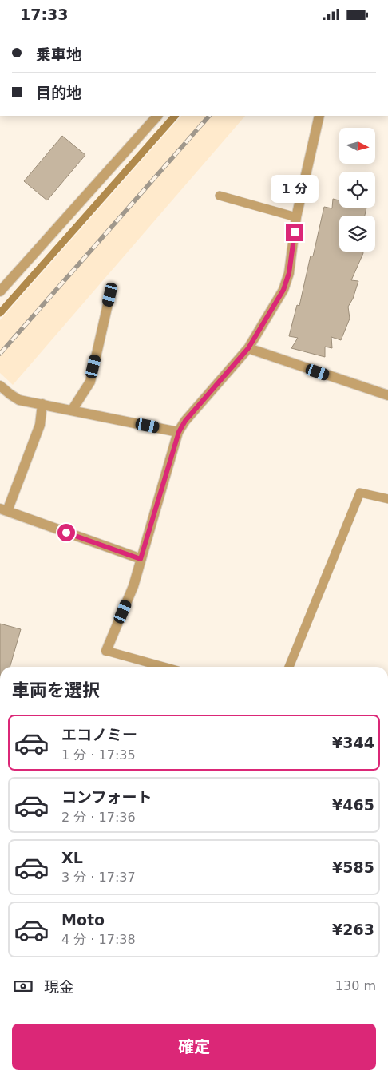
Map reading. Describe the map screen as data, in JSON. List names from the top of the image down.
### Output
{
  "north": "right",
  "page": {
    "status": "17:33",
    "banner": ["乗車地", "目的地"],
    "bubble": "1 分",
    "heading": "車両を選択",
    "list": [
      {
        "name": "エコノミー",
        "note": "1 分 · 17:35",
        "value": "¥344"
      },
      {
        "name": "コンフォート",
        "note": "2 分 · 17:36",
        "value": "¥465"
      },
      {
        "name": "XL",
        "note": "3 分 · 17:37",
        "value": "¥585"
      },
      {
        "name": "Moto",
        "note": "4 分 · 17:38",
        "value": "¥263"
      }
    ],
    "pay": ["現金", "130 m"],
    "buttons": "確定"
  }
}
